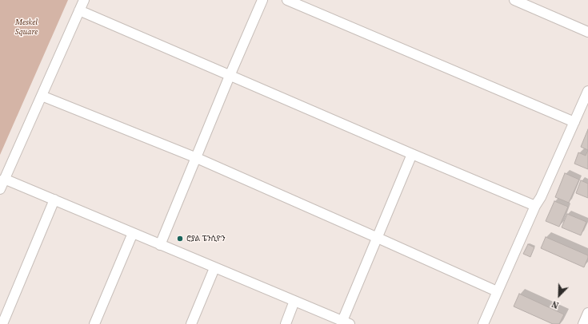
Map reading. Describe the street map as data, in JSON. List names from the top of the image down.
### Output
{
  "parks": ["Meskel Square"],
  "places": ["ሮያል ፔንሲዮን"],
  "north": "bottom left"
}
